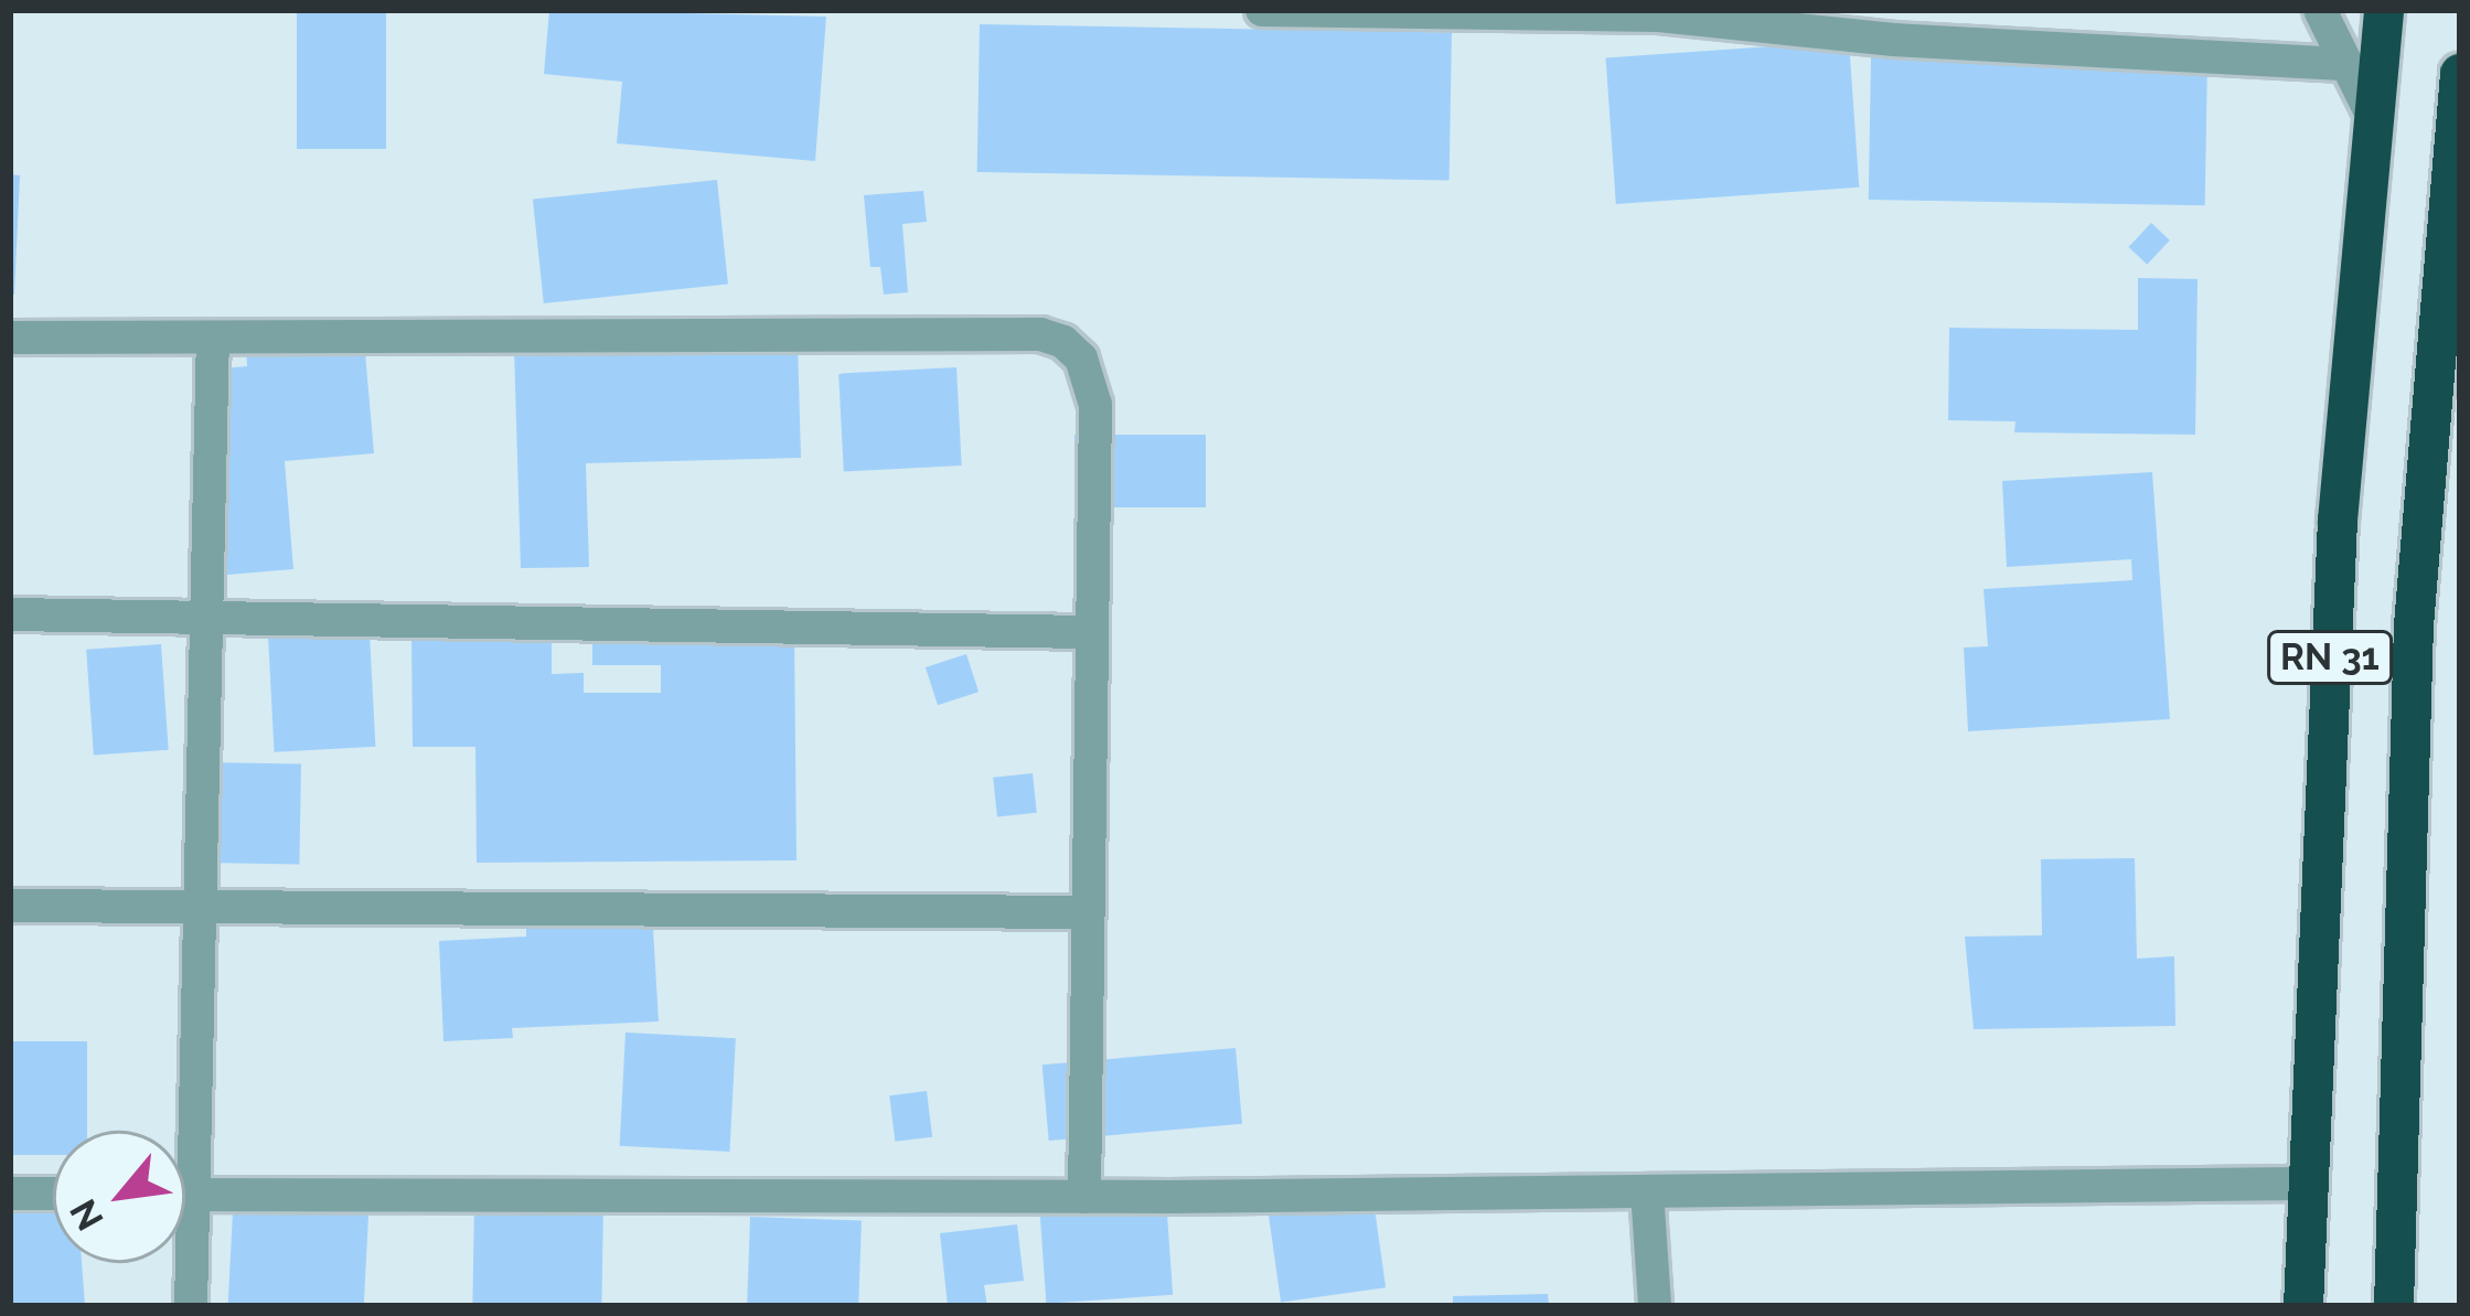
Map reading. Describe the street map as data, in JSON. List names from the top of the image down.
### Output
{
  "streets": {
    "highway": ["RN 31"]
  },
  "north": "bottom left"
}
